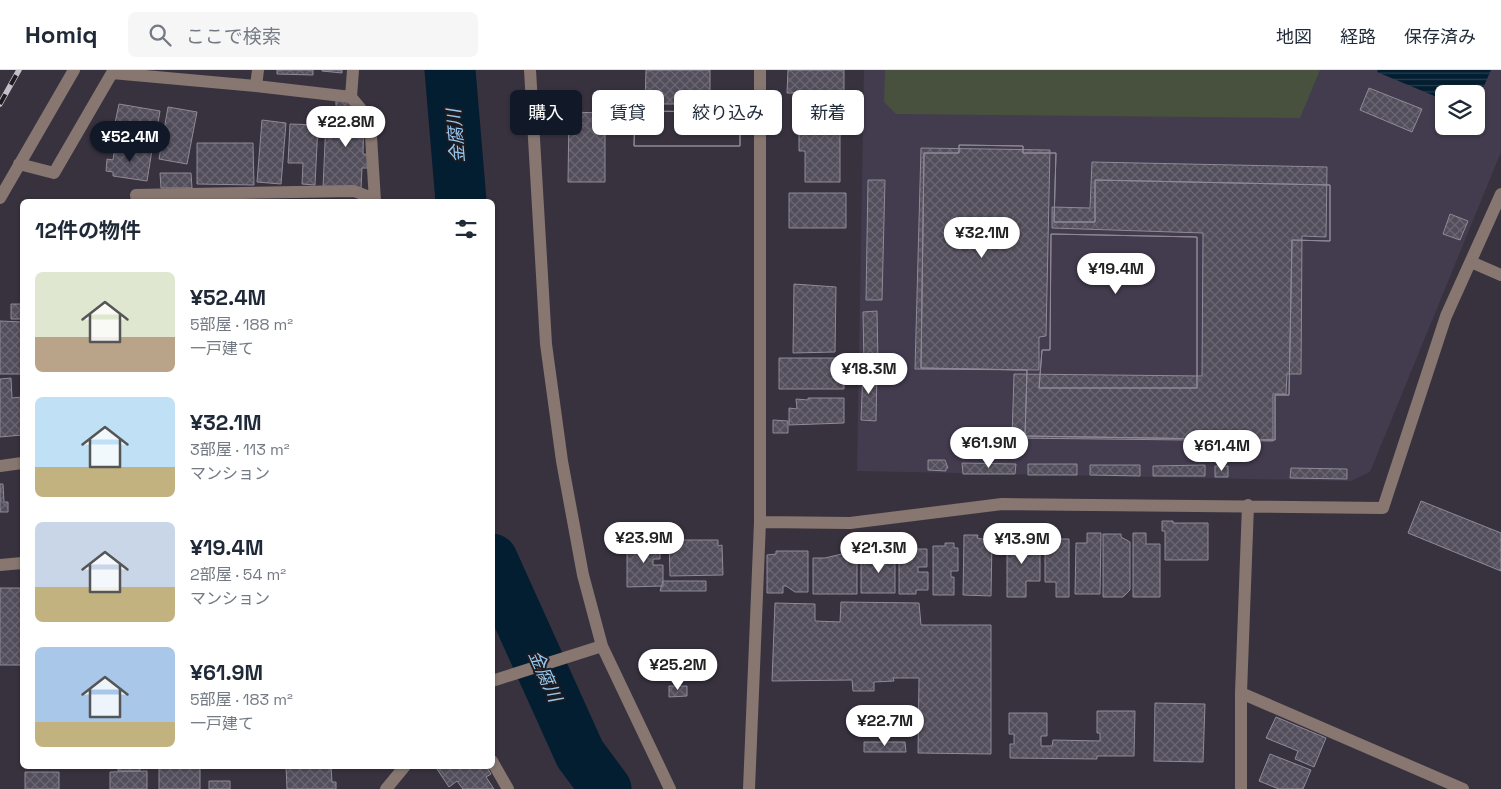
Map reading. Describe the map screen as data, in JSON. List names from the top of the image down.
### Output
{
  "water": ["金腐川"],
  "page": {
    "header": "Homiq",
    "search": "ここで検索",
    "nav": ["地図", "経路", "保存済み"],
    "chip": [
      "購入",
      "賃貸",
      "絞り込み",
      "新着"
    ],
    "price": [
      "¥22.8M",
      "¥52.4M",
      "¥32.1M",
      "¥19.4M",
      "¥18.3M",
      "¥61.9M",
      "¥61.4M",
      "¥23.9M",
      "¥13.9M",
      "¥21.3M",
      "¥25.2M",
      "¥22.7M"
    ],
    "heading": "12件の物件",
    "list": [
      {
        "name": "¥52.4M",
        "note": "5部屋 · 188 m² · 一戸建て"
      },
      {
        "name": "¥32.1M",
        "note": "3部屋 · 113 m² · マンション"
      },
      {
        "name": "¥19.4M",
        "note": "2部屋 · 54 m² · マンション"
      },
      {
        "name": "¥61.9M",
        "note": "5部屋 · 183 m² · 一戸建て"
      }
    ]
  }
}
